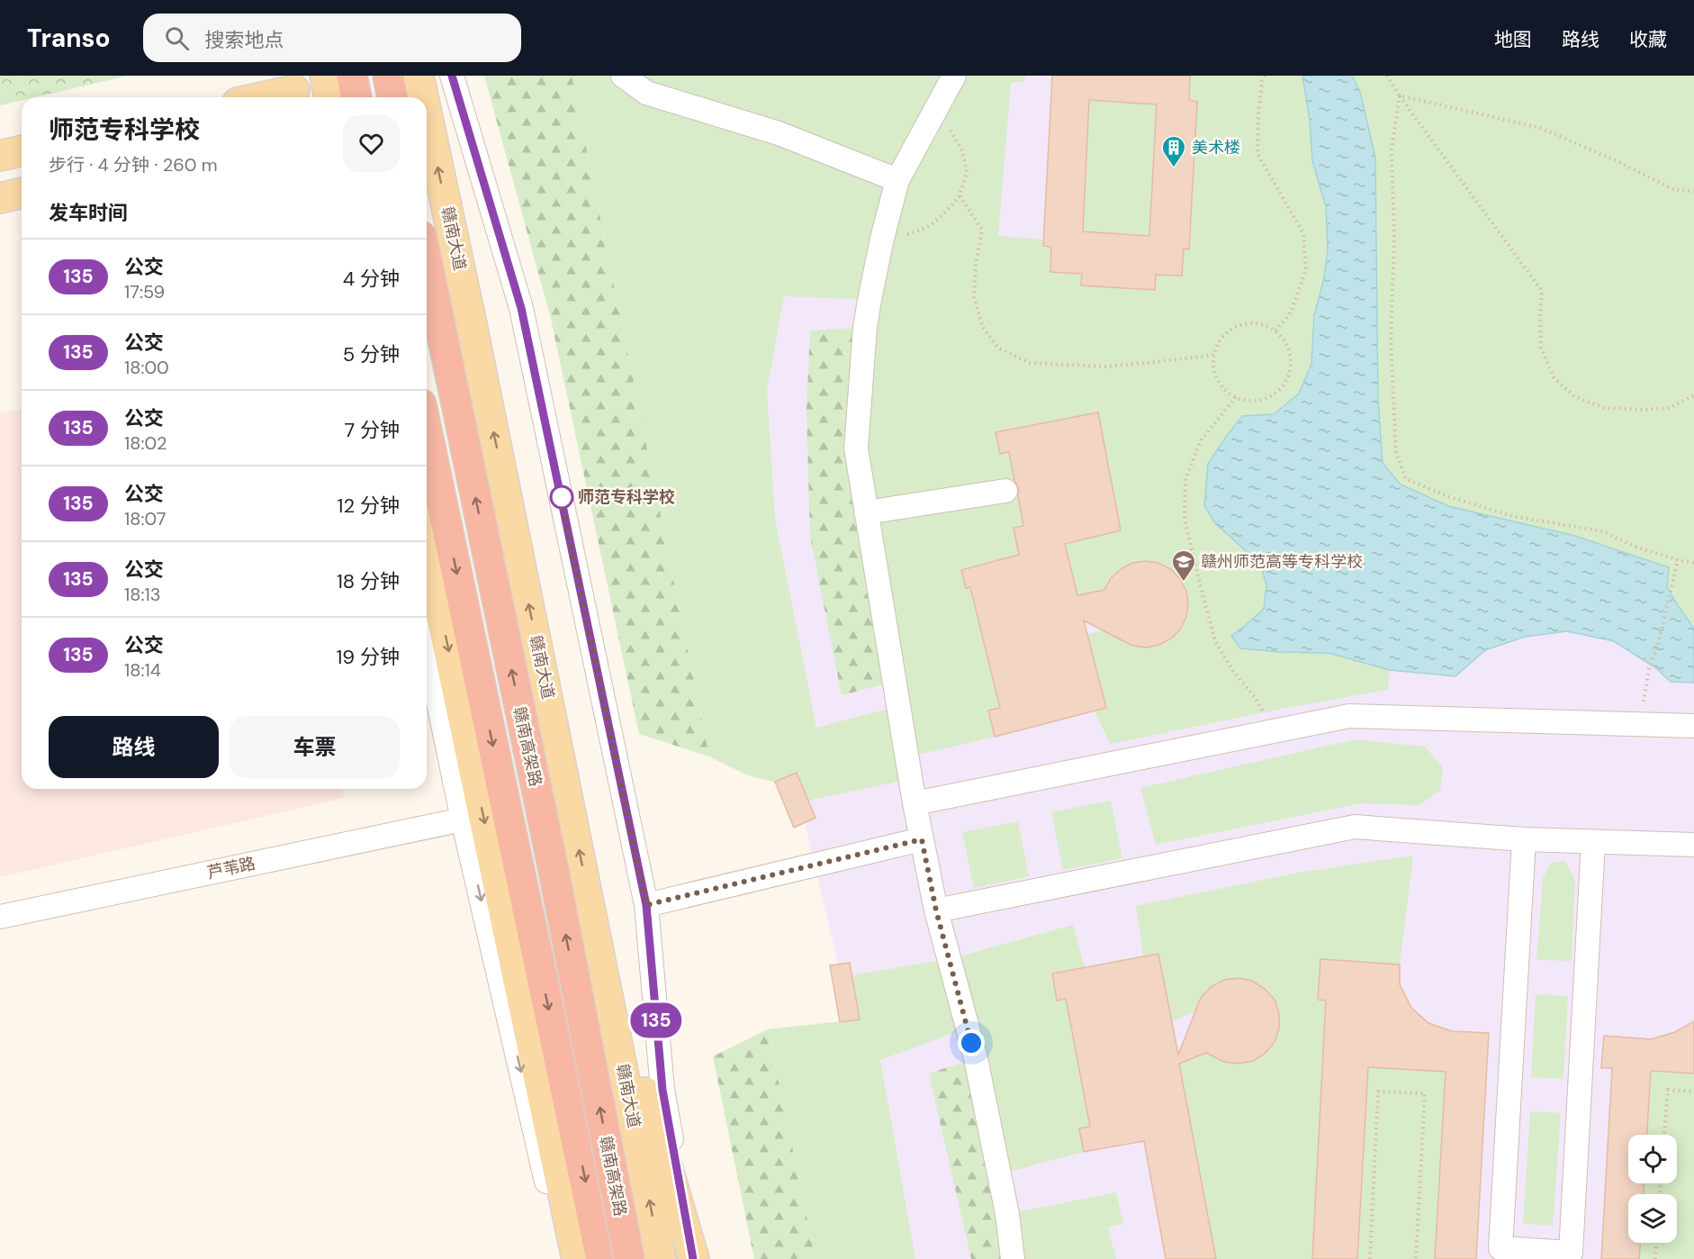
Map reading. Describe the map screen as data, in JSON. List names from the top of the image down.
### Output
{
  "streets": {
    "highway": ["赣南高架路"],
    "main road": ["赣南大道"],
    "street": ["芦苇路"]
  },
  "places": {
    "building": ["美术楼"],
    "other": ["师范专科学校"],
    "school or university": ["赣州师范高等专科学校"]
  },
  "lines": ["bus line 135"],
  "page": {
    "header": "Transo",
    "search": "搜索地点",
    "nav": ["地图", "路线", "收藏"],
    "on_map": "135",
    "heading": [
      ["师范专科学校", "步行 · 4 分钟 · 260 m"],
      "发车时间"
    ],
    "list": [
      {
        "mark": "135",
        "name": "公交",
        "note": "17:59",
        "value": "4 分钟"
      },
      {
        "mark": "135",
        "name": "公交",
        "note": "18:00",
        "value": "5 分钟"
      },
      {
        "mark": "135",
        "name": "公交",
        "note": "18:02",
        "value": "7 分钟"
      },
      {
        "mark": "135",
        "name": "公交",
        "note": "18:07",
        "value": "12 分钟"
      },
      {
        "mark": "135",
        "name": "公交",
        "note": "18:13",
        "value": "18 分钟"
      },
      {
        "mark": "135",
        "name": "公交",
        "note": "18:14",
        "value": "19 分钟"
      }
    ],
    "buttons": ["路线", "车票"]
  }
}
